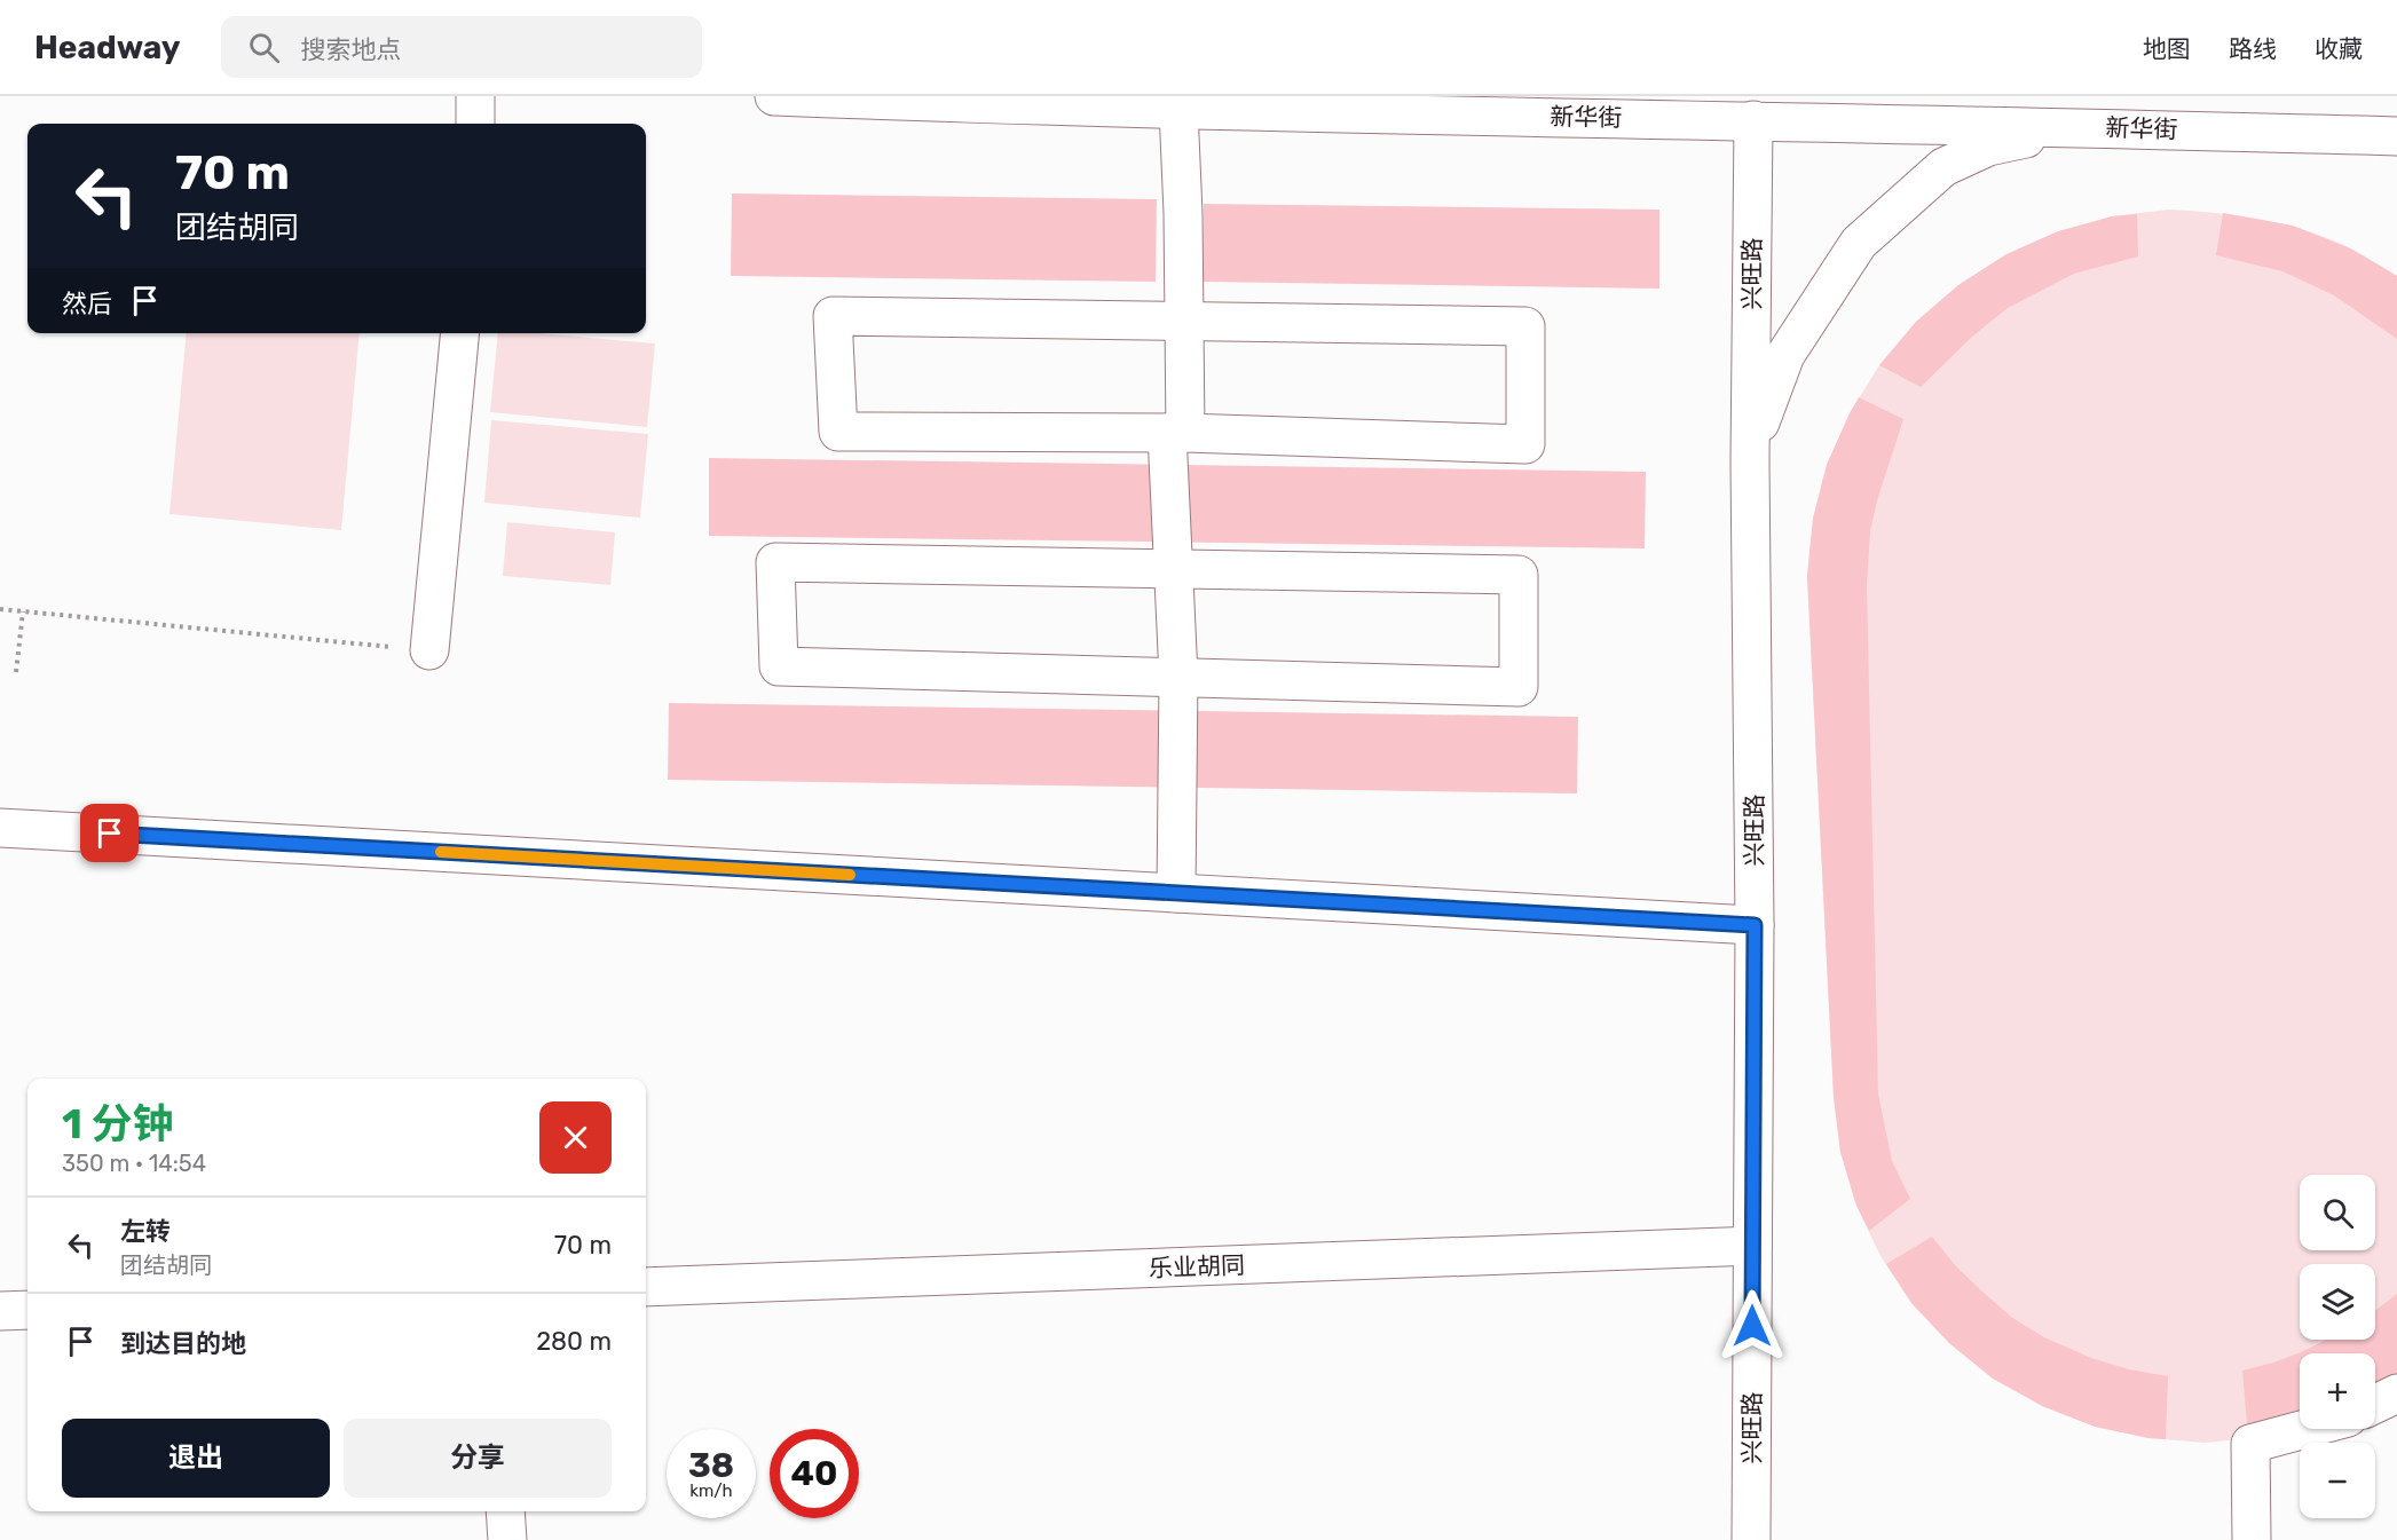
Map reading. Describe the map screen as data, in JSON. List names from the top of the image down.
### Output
{
  "streets": {
    "street": ["新华街", "兴旺路", "乐业胡同"]
  },
  "crossings": [
    ["新华街", "兴旺路"],
    ["兴旺路", "乐业胡同"]
  ],
  "page": {
    "header": "Headway",
    "search": "搜索地点",
    "nav": ["地图", "路线", "收藏"],
    "turn": ["70 m", "团结胡同"],
    "then": "然后",
    "heading": ["1 分钟", "350 m · 14:54"],
    "map_buttons": ["+", "−"],
    "list": [
      {
        "name": "左转",
        "note": "团结胡同",
        "value": "70 m"
      },
      {
        "name": "到达目的地",
        "value": "280 m"
      }
    ],
    "buttons": ["退出", "分享"],
    "speed": "38 km/h",
    "limit": "40"
  }
}
